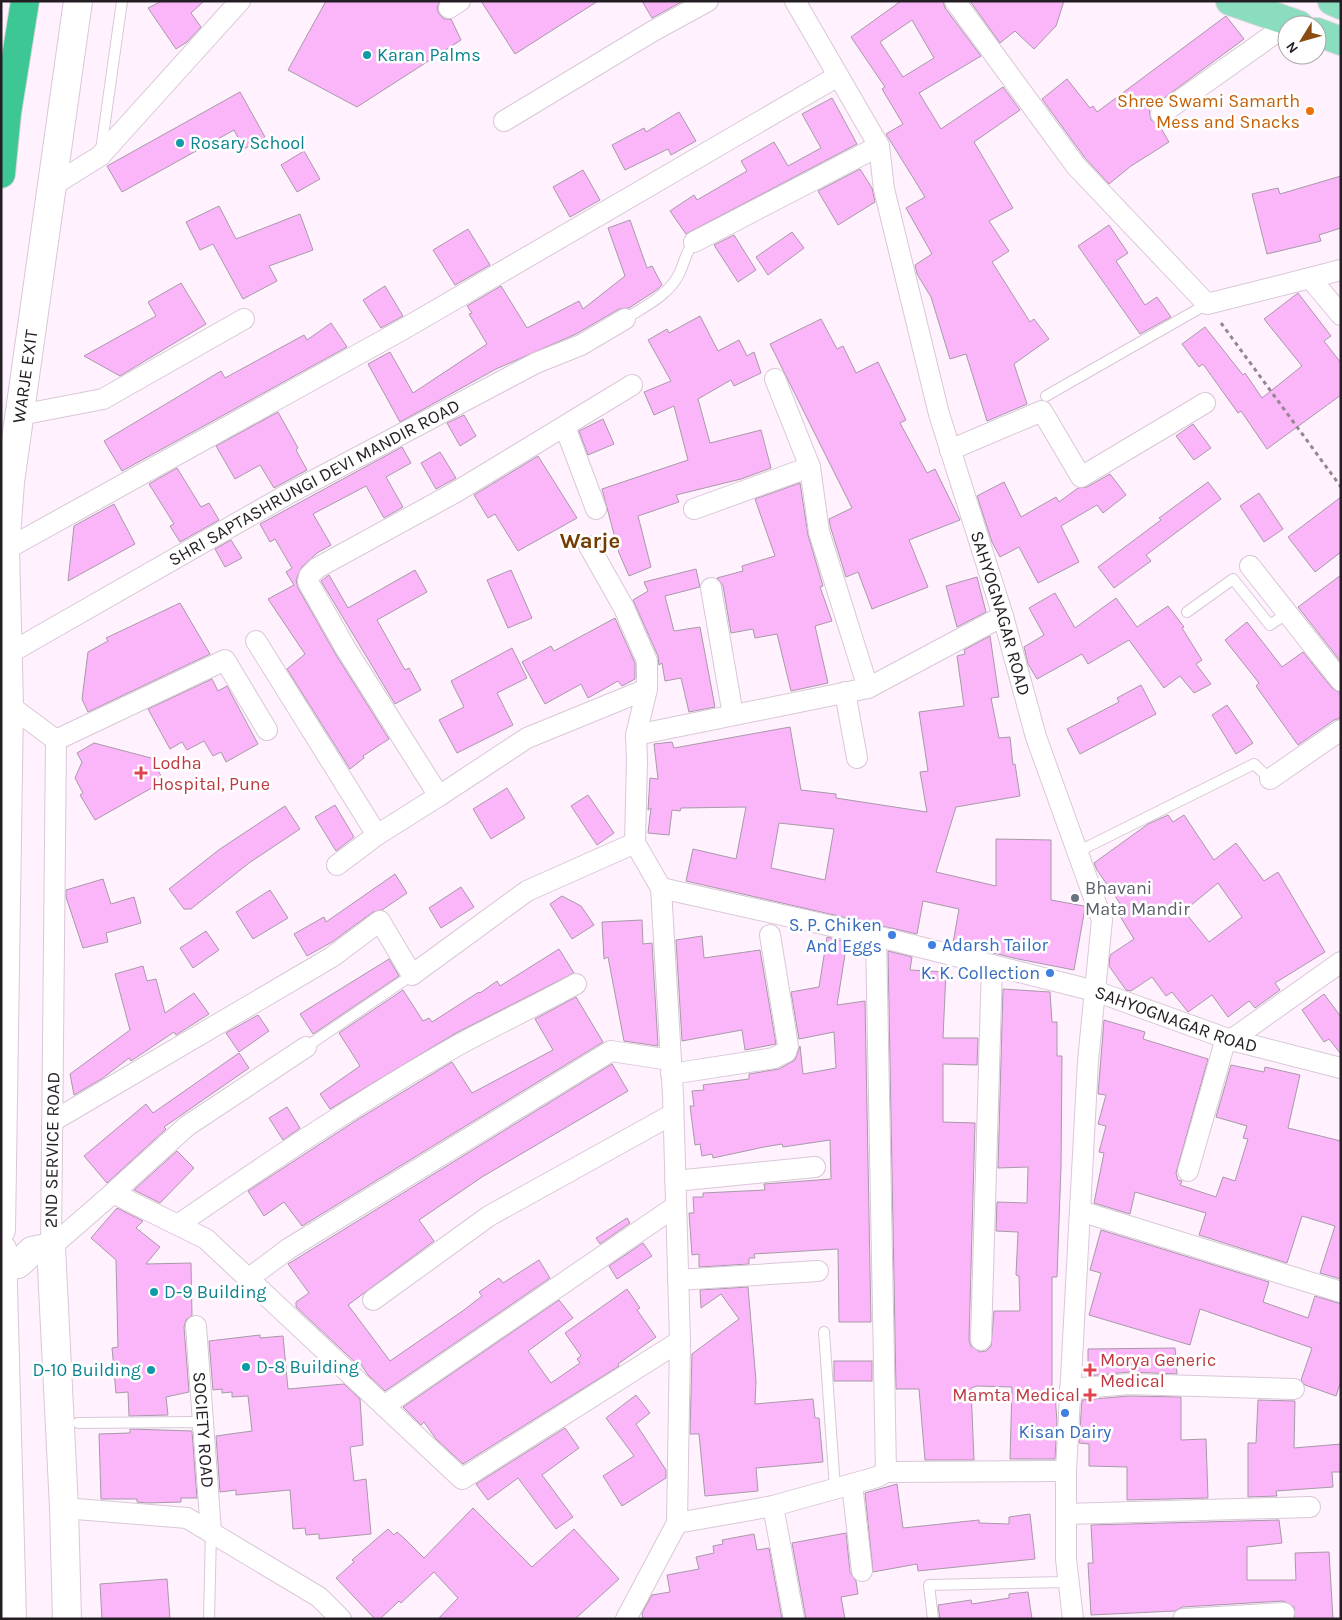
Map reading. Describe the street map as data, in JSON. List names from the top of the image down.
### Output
{
  "streets": {
    "street": [
      "WARJE EXIT",
      "SHRI SAPTASHRUNGI DEVI MANDIR ROAD",
      "SAHYOGNAGAR ROAD",
      "2ND SERVICE ROAD",
      "SOCIETY ROAD"
    ]
  },
  "crossings": [
    ["WARJE EXIT", "SHRI SAPTASHRUNGI DEVI MANDIR ROAD"]
  ],
  "districts": ["Warje"],
  "places": {
    "other": [
      "Karan Palms",
      "Shree Swami Samarth Mess and Snacks",
      "Rosary School",
      "Bhavani Mata Mandir",
      "S. P. Chiken And Eggs",
      "Adarsh Tailor",
      "K. K. Collection",
      "D-9 Building",
      "D-8 Building",
      "D-10 Building",
      "Kisan Dairy"
    ],
    "health": ["Lodha Hospital, Pune", "Morya Generic Medical", "Mamta Medical"]
  },
  "north": "bottom left"
}
